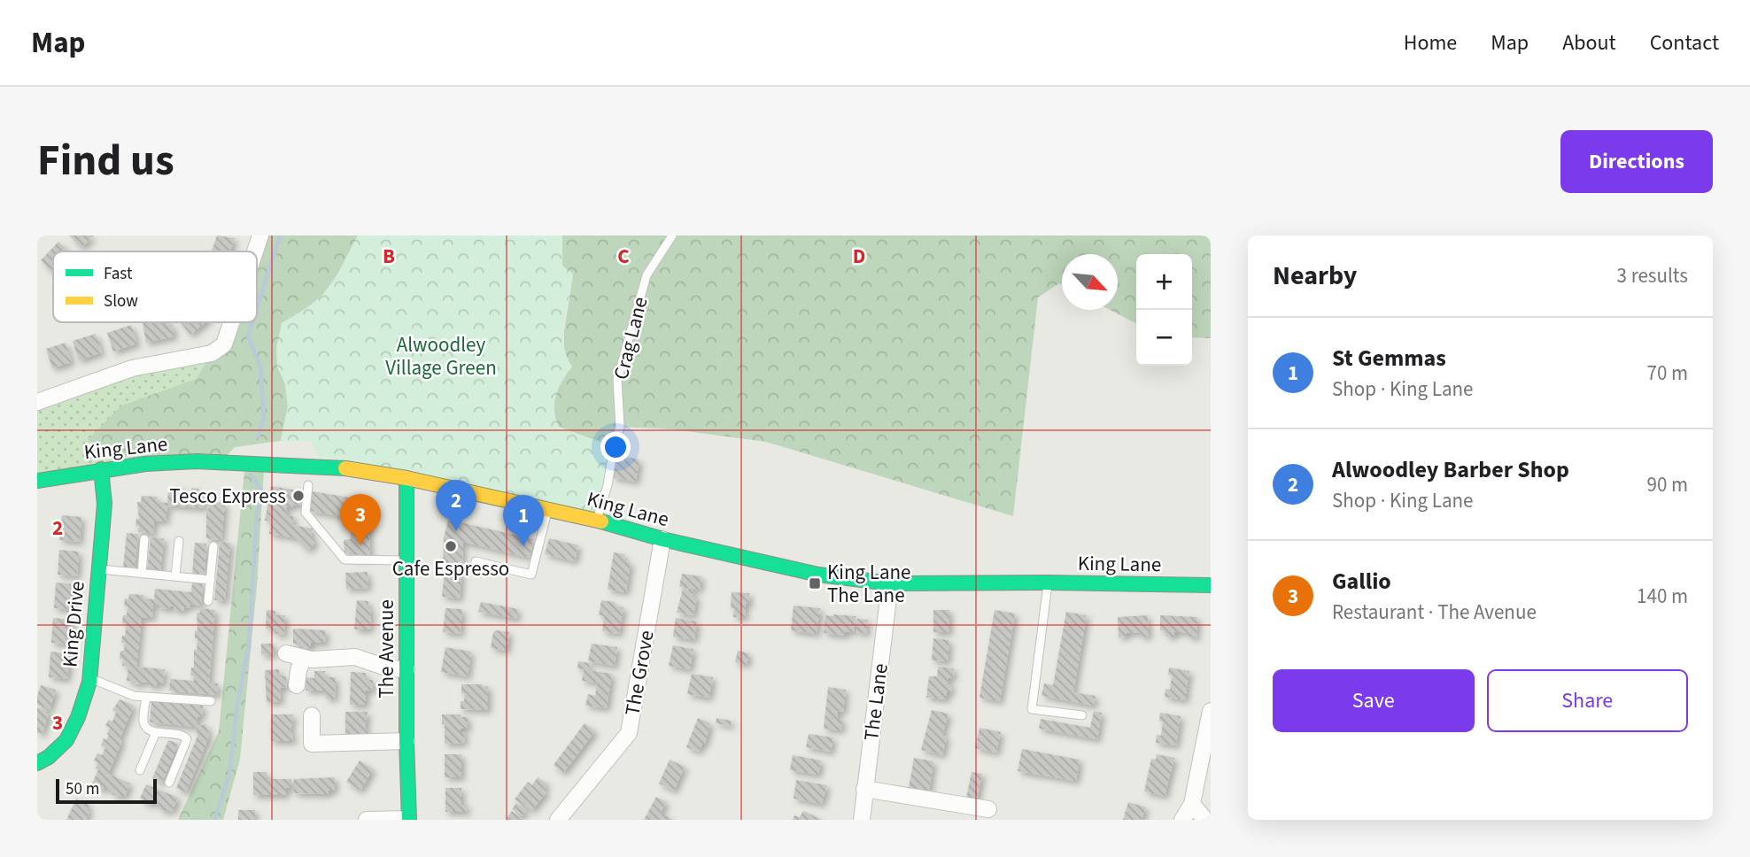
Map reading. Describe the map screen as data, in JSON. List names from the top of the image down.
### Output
{
  "streets": {
    "street": [
      "King Lane",
      "King Drive",
      "The Avenue",
      "The Grove",
      "The Lane"
    ],
    "lane": ["Crag Lane"]
  },
  "crossings": [
    ["Crag Lane", "King Lane"],
    ["King Lane", "King Drive"],
    ["King Lane", "The Avenue"],
    ["King Lane", "The Grove"],
    ["King Lane", "The Lane"]
  ],
  "parks": ["Alwoodley Village Green"],
  "places": {
    "other": ["Tesco Express", "Cafe Espresso"],
    "transit": ["King Lane The Lane"]
  },
  "legend": ["Fast", "Slow"],
  "scale_bar": "50 m",
  "north": "bottom right",
  "page": {
    "header": "Map",
    "nav": [
      "Home",
      "Map",
      "About",
      "Contact"
    ],
    "title": "Find us",
    "buttons": [
      "Directions",
      ["Save", "Share"]
    ],
    "heading": ["Nearby", "3 results"],
    "map_buttons": ["+", "−"],
    "list": [
      {
        "mark": "1",
        "name": "St Gemmas",
        "note": "Shop · King Lane",
        "value": "70 m"
      },
      {
        "mark": "2",
        "name": "Alwoodley Barber Shop",
        "note": "Shop · King Lane",
        "value": "90 m"
      },
      {
        "mark": "3",
        "name": "Gallio",
        "note": "Restaurant · The Avenue",
        "value": "140 m"
      }
    ],
    "pins": ["2", "3", "1"],
    "scale": "50 m"
  },
  "grid": {
    "columns": ["B", "C", "D"],
    "rows": ["2", "3"]
  }
}
